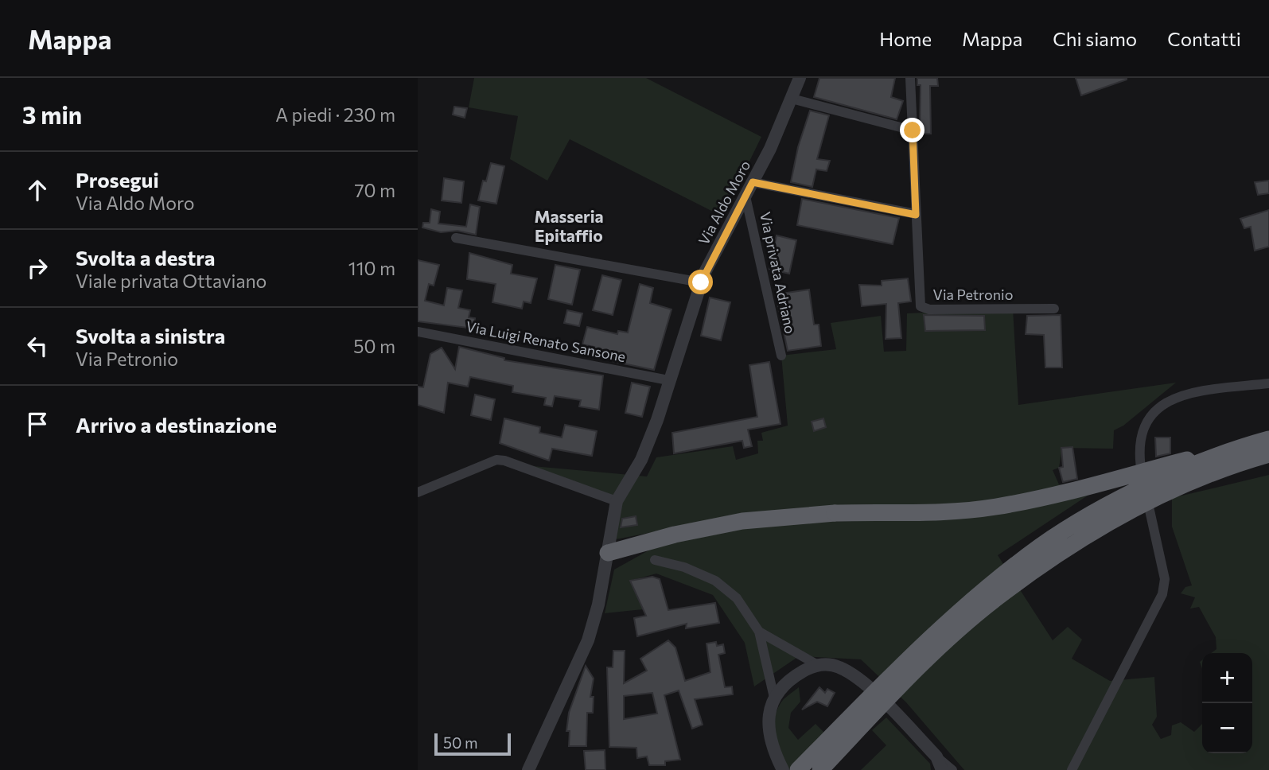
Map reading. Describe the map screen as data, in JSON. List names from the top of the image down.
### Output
{
  "streets": {
    "street": [
      "Via Aldo Moro",
      "Via privata Adriano",
      "Via Petronio",
      "Via Luigi Renato Sansone"
    ]
  },
  "crossings": [
    ["Via Aldo Moro", "Via privata Adriano"],
    ["Via Aldo Moro", "Via Luigi Renato Sansone"]
  ],
  "districts": ["Masseria Epitaffio"],
  "scale_bar": "50 m",
  "page": {
    "header": "Mappa",
    "nav": [
      "Home",
      "Mappa",
      "Chi siamo",
      "Contatti"
    ],
    "heading": ["3 min", "A piedi · 230 m"],
    "list": [
      ["Prosegui", "Via Aldo Moro", "70 m"],
      ["Svolta a destra", "Viale privata Ottaviano", "110 m"],
      ["Svolta a sinistra", "Via Petronio", "50 m"],
      "Arrivo a destinazione"
    ],
    "map_buttons": ["+", "−"],
    "scale": "50 m"
  }
}
